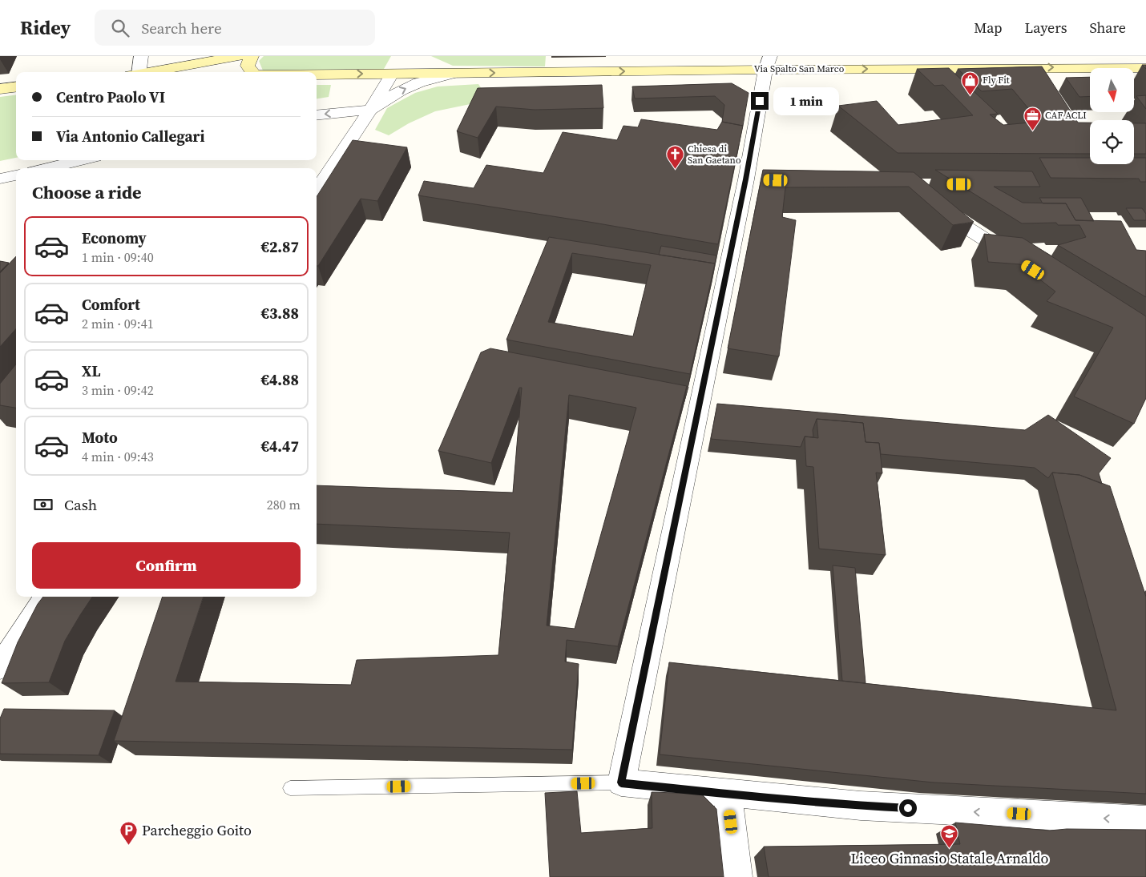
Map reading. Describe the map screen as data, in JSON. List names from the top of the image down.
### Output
{
  "streets": {
    "main road": ["Via Spalto San Marco"]
  },
  "one_way": ["Via Spalto San Marco"],
  "places": {
    "shop": ["Fly Fit"],
    "office": ["CAF ACLI"],
    "church": ["Chiesa di San Gaetano"],
    "parking": ["Parcheggio Goito"],
    "school or university": ["Liceo Ginnasio Statale Arnaldo"]
  },
  "north": "bottom",
  "page": {
    "header": "Ridey",
    "search": "Search here",
    "nav": ["Map", "Layers", "Share"],
    "banner": ["Centro Paolo VI", "Via Antonio Callegari"],
    "bubble": "1 min",
    "heading": "Choose a ride",
    "list": [
      {
        "name": "Economy",
        "note": "1 min · 09:40",
        "value": "€2.87"
      },
      {
        "name": "Comfort",
        "note": "2 min · 09:41",
        "value": "€3.88"
      },
      {
        "name": "XL",
        "note": "3 min · 09:42",
        "value": "€4.88"
      },
      {
        "name": "Moto",
        "note": "4 min · 09:43",
        "value": "€4.47"
      }
    ],
    "pay": ["Cash", "280 m"],
    "buttons": "Confirm"
  }
}
